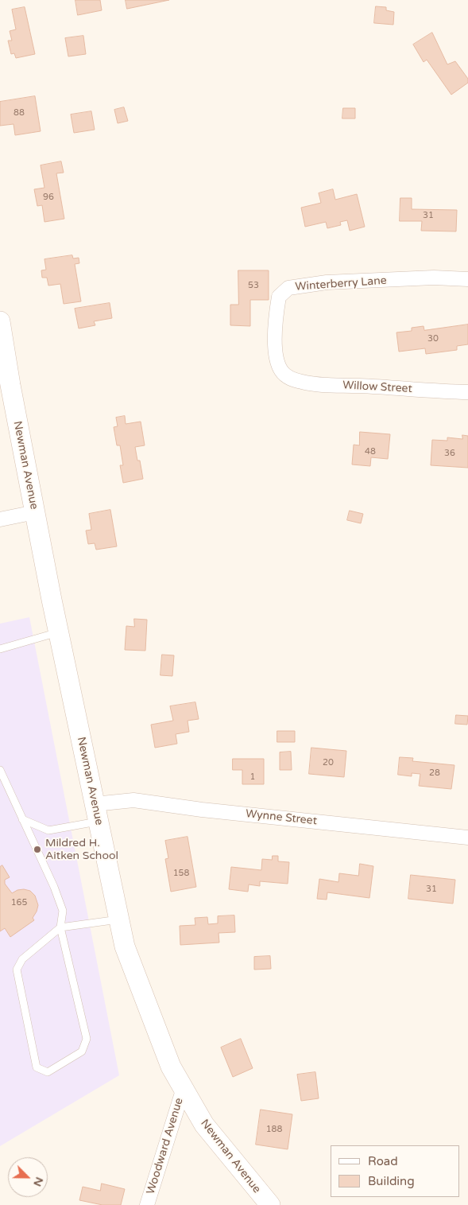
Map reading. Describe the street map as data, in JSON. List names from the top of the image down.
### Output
{
  "streets": {
    "main road": ["Newman Avenue"],
    "street": [
      "Winterberry Lane",
      "Willow Street",
      "Wynne Street",
      "Woodward Avenue"
    ]
  },
  "crossings": [
    ["Winterberry Lane", "Willow Street"],
    ["Newman Avenue", "Wynne Street"],
    ["Newman Avenue", "Woodward Avenue"]
  ],
  "places": ["Mildred H. Aitken School"],
  "house_numbers": [
    "88",
    "96",
    "31",
    "53",
    "30",
    "48",
    "36",
    "20",
    "28",
    "1",
    "158",
    "31",
    "165",
    "188"
  ],
  "legend": ["Road", "Building"],
  "north": "bottom right"
}
